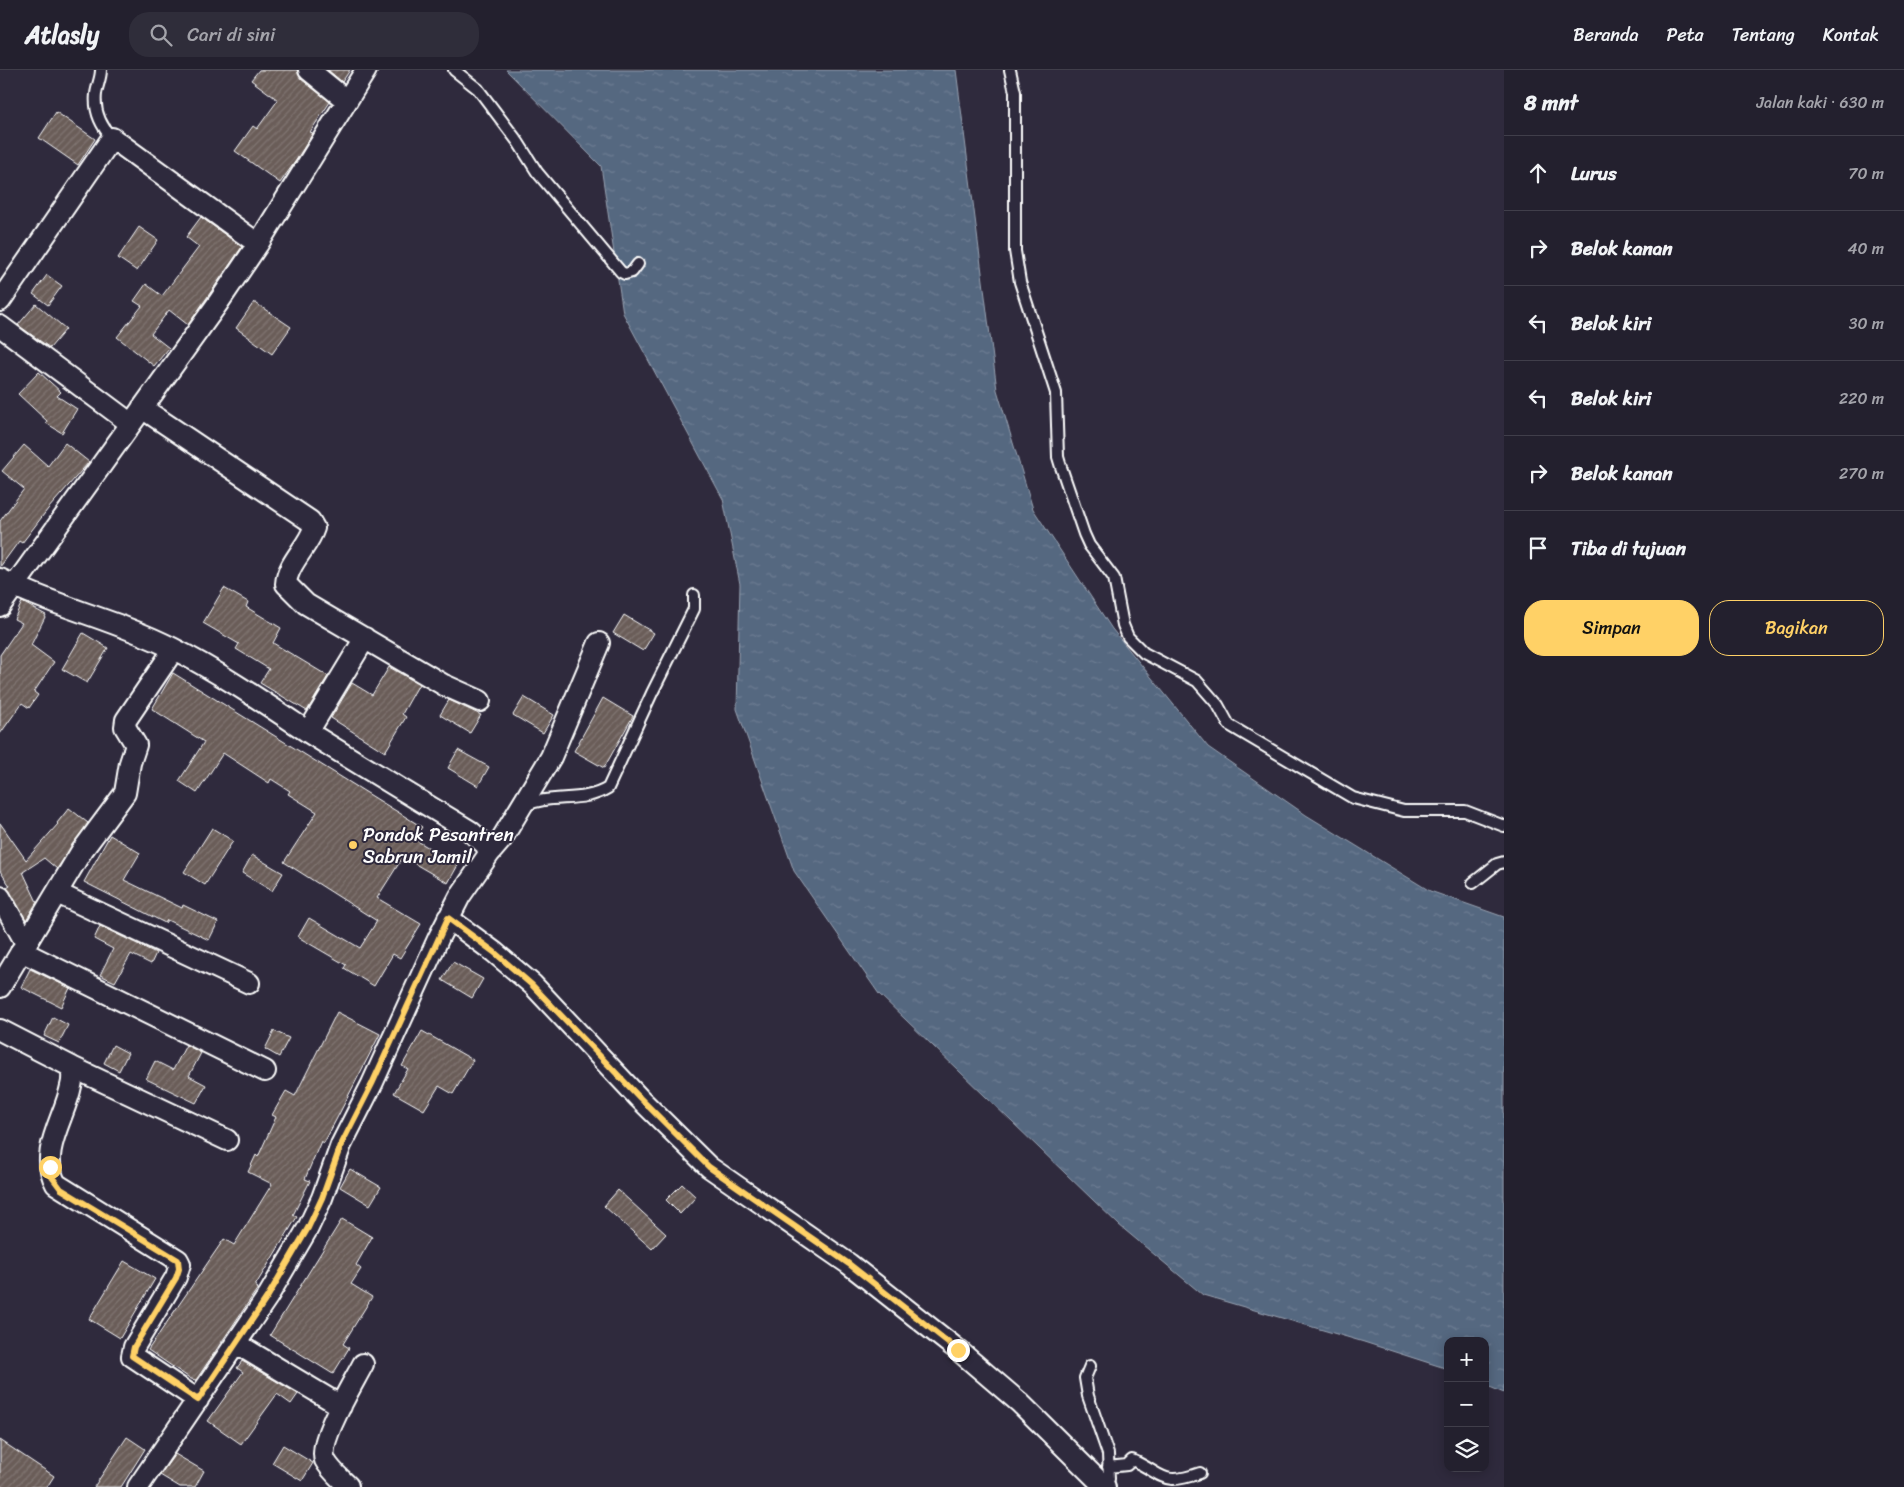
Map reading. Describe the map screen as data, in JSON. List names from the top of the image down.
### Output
{
  "places": ["Pondok Pesantren Sabrun Jamil"],
  "page": {
    "header": "Atlasly",
    "search": "Cari di sini",
    "nav": [
      "Beranda",
      "Peta",
      "Tentang",
      "Kontak"
    ],
    "heading": ["8 mnt", "Jalan kaki · 630 m"],
    "list": [
      ["Lurus", "70 m"],
      ["Belok kanan", "40 m"],
      ["Belok kiri", "30 m"],
      ["Belok kiri", "220 m"],
      ["Belok kanan", "270 m"],
      "Tiba di tujuan"
    ],
    "buttons": ["Simpan", "Bagikan"],
    "map_buttons": ["+", "−"]
  }
}
